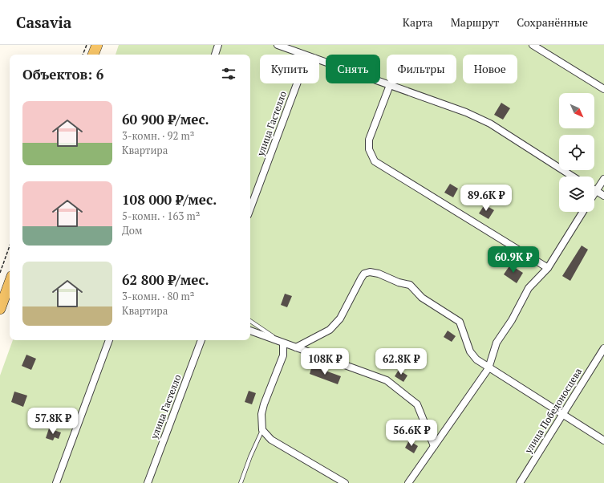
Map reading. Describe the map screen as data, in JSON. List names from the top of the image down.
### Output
{
  "streets": {
    "street": ["улица Гастелло", "улица Победоносцева"]
  },
  "north": "bottom right",
  "page": {
    "header": "Casavia",
    "nav": ["Карта", "Маршрут", "Сохранённые"],
    "chip": [
      "Купить",
      "Снять",
      "Фильтры",
      "Новое"
    ],
    "heading": "Объектов: 6",
    "list": [
      {
        "name": "60 900 ₽/мес.",
        "note": "3-комн. · 92 m² · Квартира"
      },
      {
        "name": "108 000 ₽/мес.",
        "note": "5-комн. · 163 m² · Дом"
      },
      {
        "name": "62 800 ₽/мес.",
        "note": "3-комн. · 80 m² · Квартира"
      }
    ],
    "price": [
      "89.6K ₽",
      "60.9K ₽",
      "108K ₽",
      "62.8K ₽",
      "57.8K ₽",
      "56.6K ₽"
    ]
  }
}
